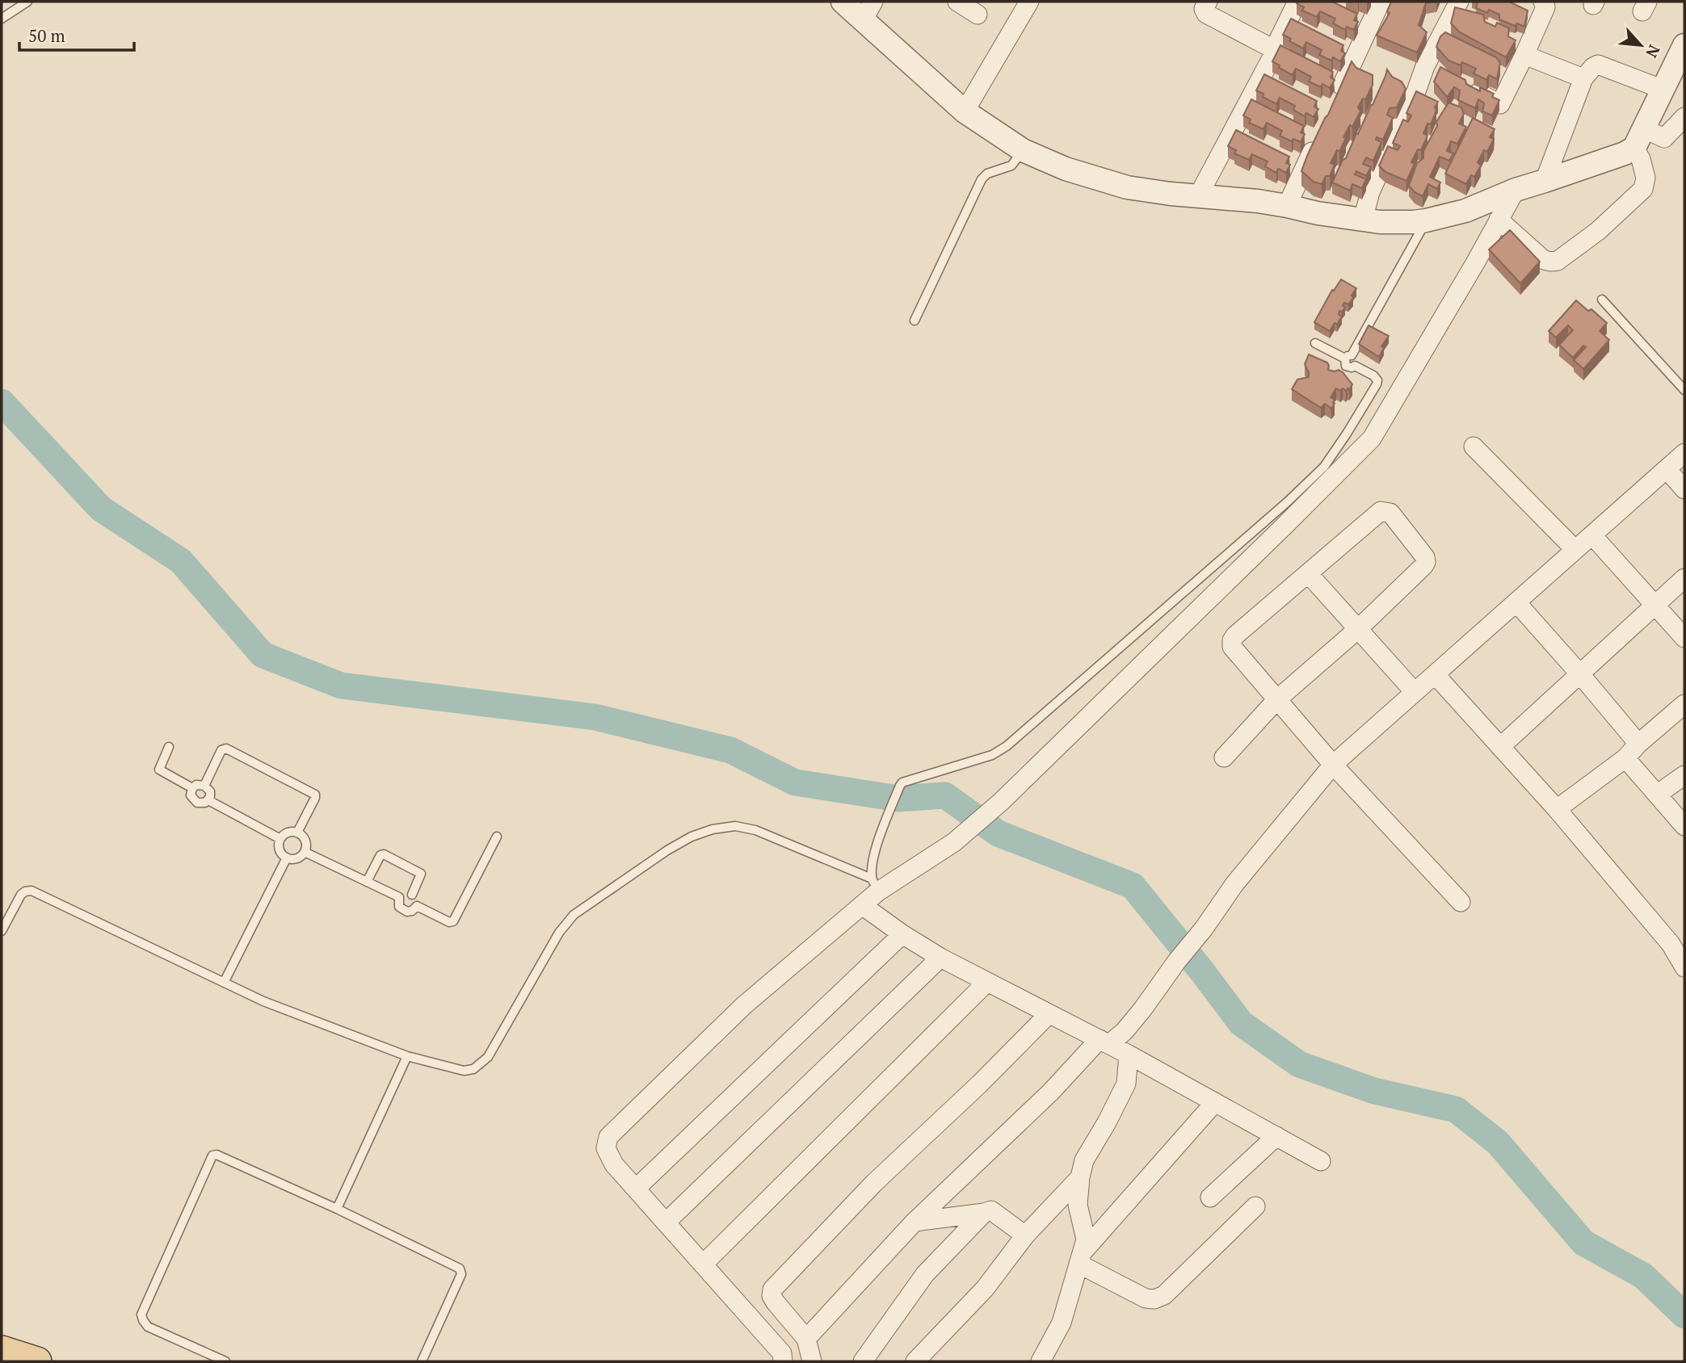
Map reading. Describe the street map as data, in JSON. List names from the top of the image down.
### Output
{
  "scale_bar": "50 m",
  "north": "bottom right"
}
